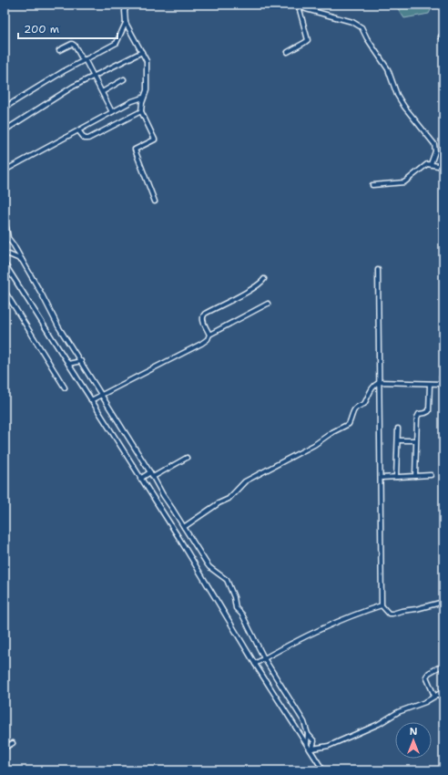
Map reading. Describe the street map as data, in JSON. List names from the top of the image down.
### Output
{
  "scale_bar": "200 m",
  "north": "top"
}
